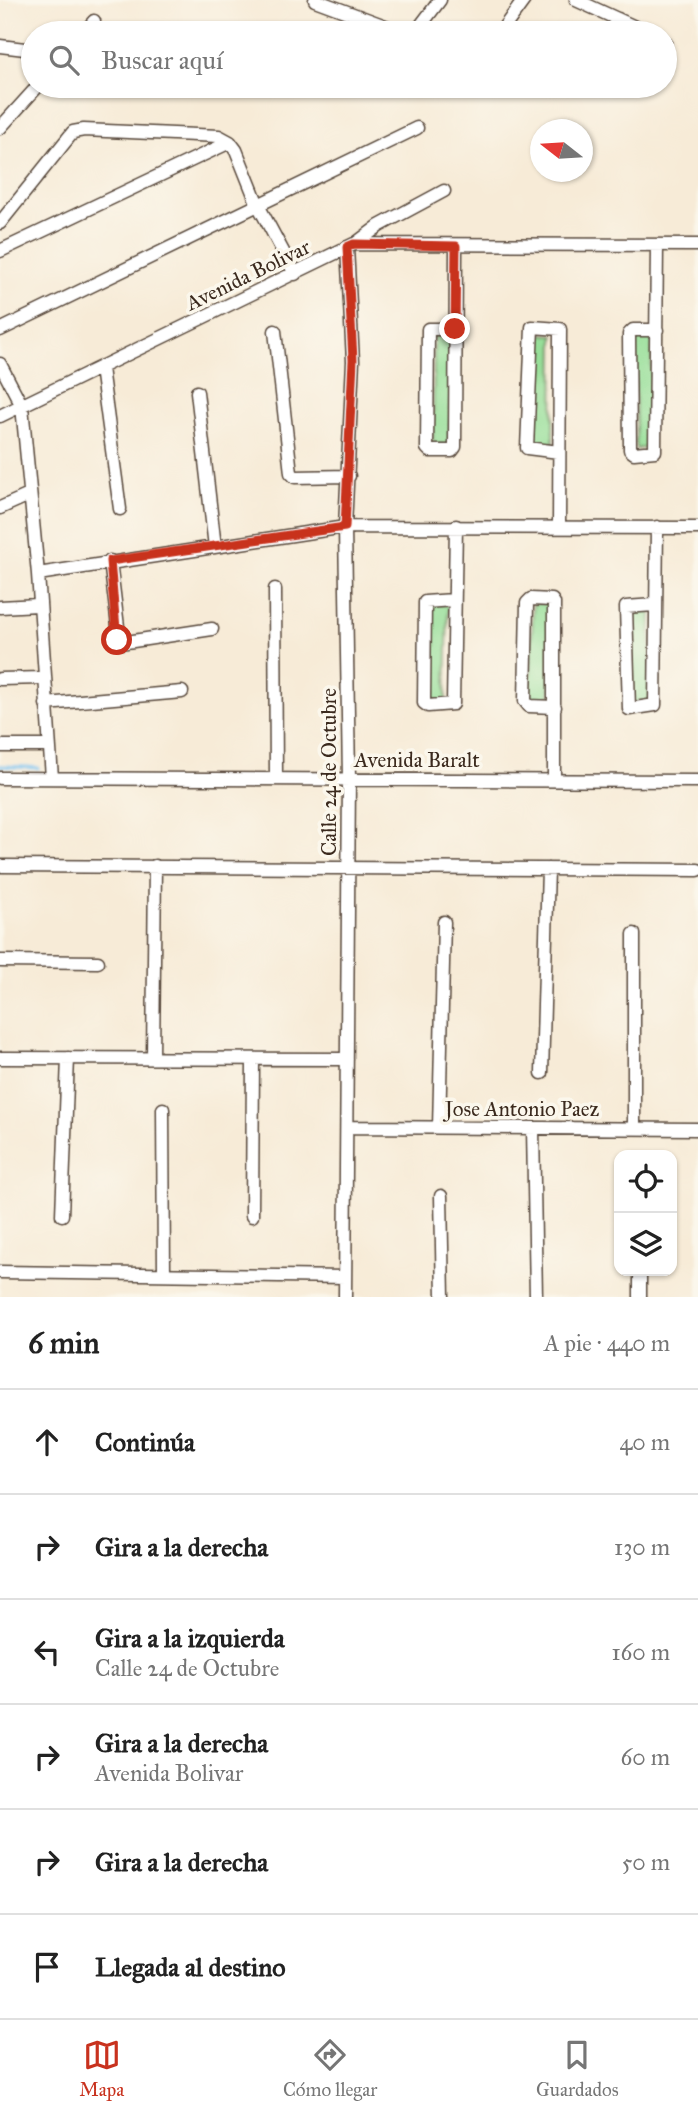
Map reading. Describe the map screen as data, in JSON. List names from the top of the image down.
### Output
{
  "streets": {
    "street": [
      "Avenida Bolivar",
      "Avenida Baralt",
      "Calle 24 de Octubre",
      "Jose Antonio Paez"
    ]
  },
  "crossings": [
    ["Avenida Bolivar", "Calle 24 de Octubre"],
    ["Avenida Baralt", "Calle 24 de Octubre"],
    ["Calle 24 de Octubre", "Jose Antonio Paez"]
  ],
  "north": "left",
  "page": {
    "search": "Buscar aquí",
    "heading": ["6 min", "A pie · 440 m"],
    "list": [
      ["Continúa", "40 m"],
      ["Gira a la derecha", "130 m"],
      ["Gira a la izquierda", "Calle 24 de Octubre", "160 m"],
      ["Gira a la derecha", "Avenida Bolivar", "60 m"],
      ["Gira a la derecha", "50 m"],
      "Llegada al destino"
    ],
    "nav": ["Mapa", "Cómo llegar", "Guardados"]
  }
}
